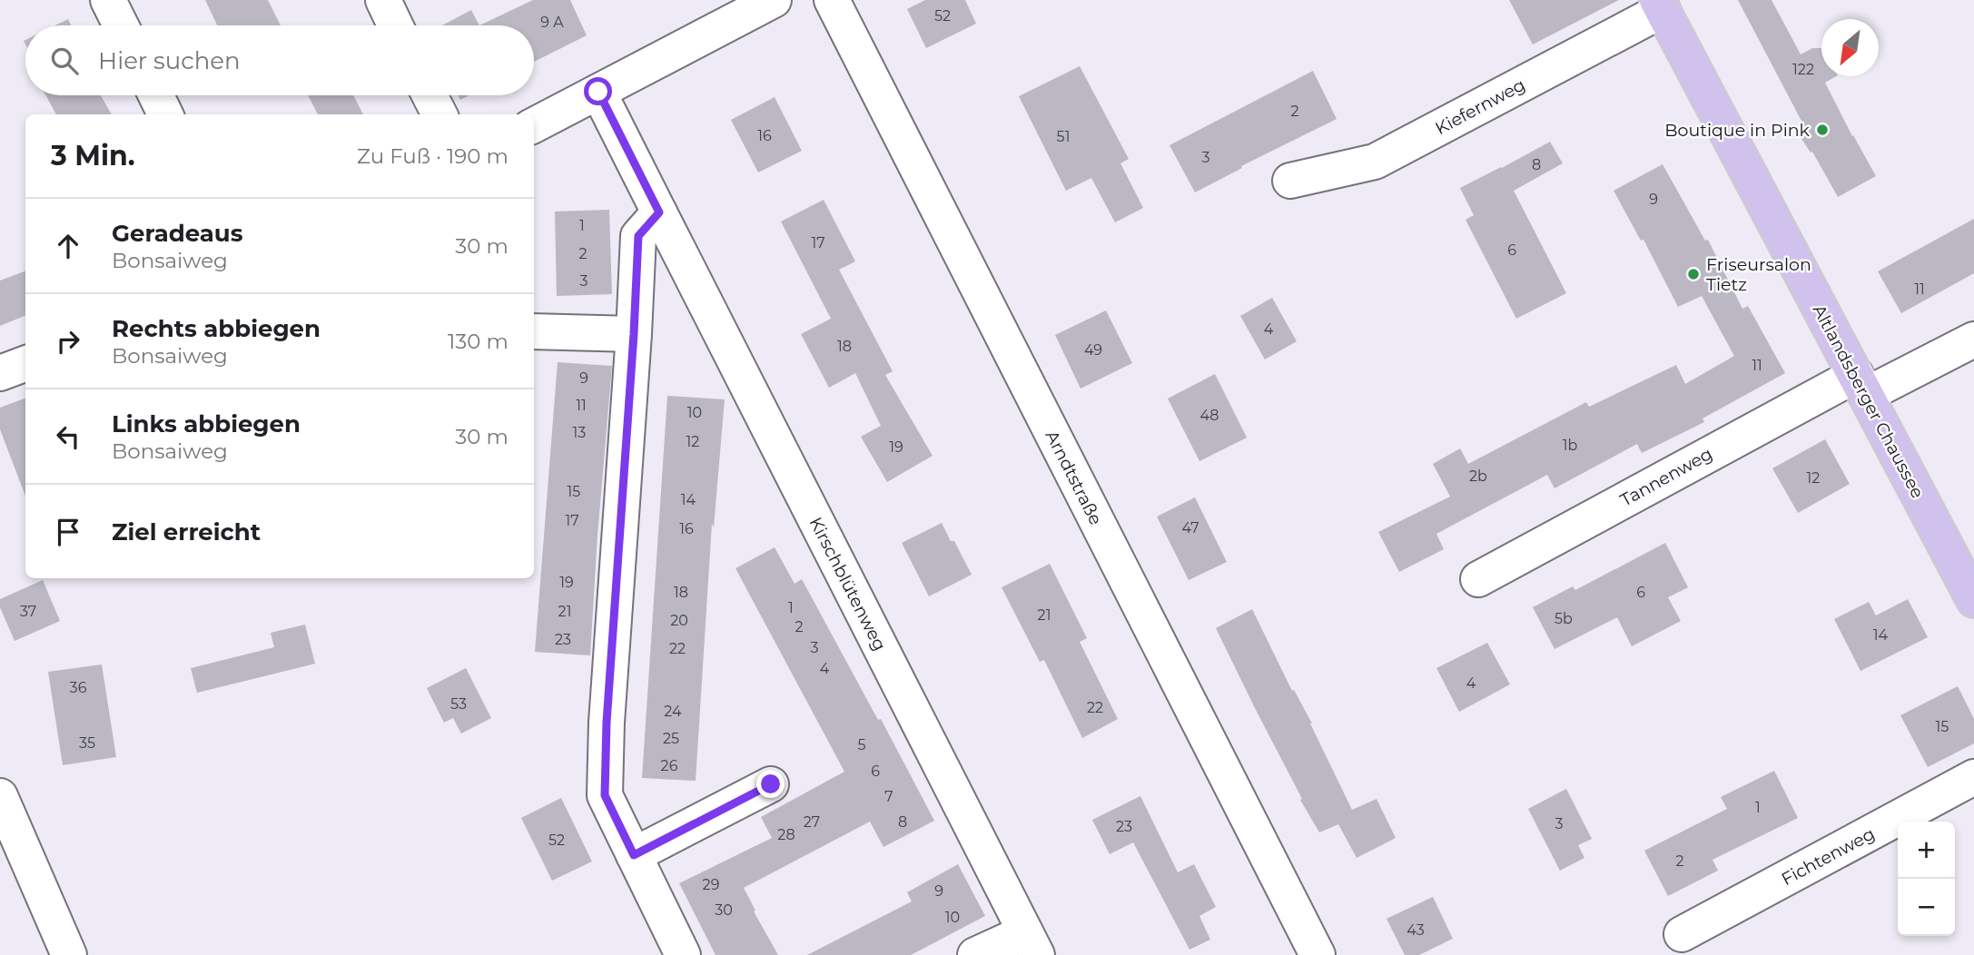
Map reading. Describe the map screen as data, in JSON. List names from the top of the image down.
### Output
{
  "streets": {
    "main road": ["Altlandsberger Chaussee"],
    "street": [
      "Kiefernweg",
      "Tannenweg",
      "Arndtstraße",
      "Kirschblütenweg",
      "Fichtenweg"
    ]
  },
  "crossings": [
    ["Kiefernweg", "Altlandsberger Chaussee"],
    ["Altlandsberger Chaussee", "Tannenweg"]
  ],
  "places": ["Boutique in Pink", "Friseursalon Tietz"],
  "house_numbers": [
    "52",
    "9 A",
    "122",
    "2",
    "16",
    "51",
    "3",
    "8",
    "9",
    "1",
    "17",
    "6",
    "2",
    "3",
    "11",
    "4",
    "18",
    "49",
    "11",
    "9",
    "11",
    "10",
    "48",
    "13",
    "12",
    "1b",
    "19",
    "2b",
    "12",
    "15",
    "14",
    "17",
    "47",
    "16",
    "19",
    "18",
    "6",
    "1",
    "37",
    "21",
    "21",
    "5b",
    "20",
    "2",
    "14",
    "23",
    "3",
    "22",
    "4",
    "4",
    "36",
    "53",
    "22",
    "24",
    "15",
    "25",
    "35",
    "5",
    "26",
    "6",
    "7",
    "1",
    "27",
    "8",
    "3",
    "23",
    "28",
    "52",
    "2",
    "29",
    "9",
    "30",
    "10",
    "43"
  ],
  "north": "bottom left",
  "page": {
    "search": "Hier suchen",
    "heading": ["3 Min.", "Zu Fuß · 190 m"],
    "list": [
      ["Geradeaus", "Bonsaiweg", "30 m"],
      ["Rechts abbiegen", "Bonsaiweg", "130 m"],
      ["Links abbiegen", "Bonsaiweg", "30 m"],
      "Ziel erreicht"
    ],
    "map_buttons": ["+", "−"]
  }
}
